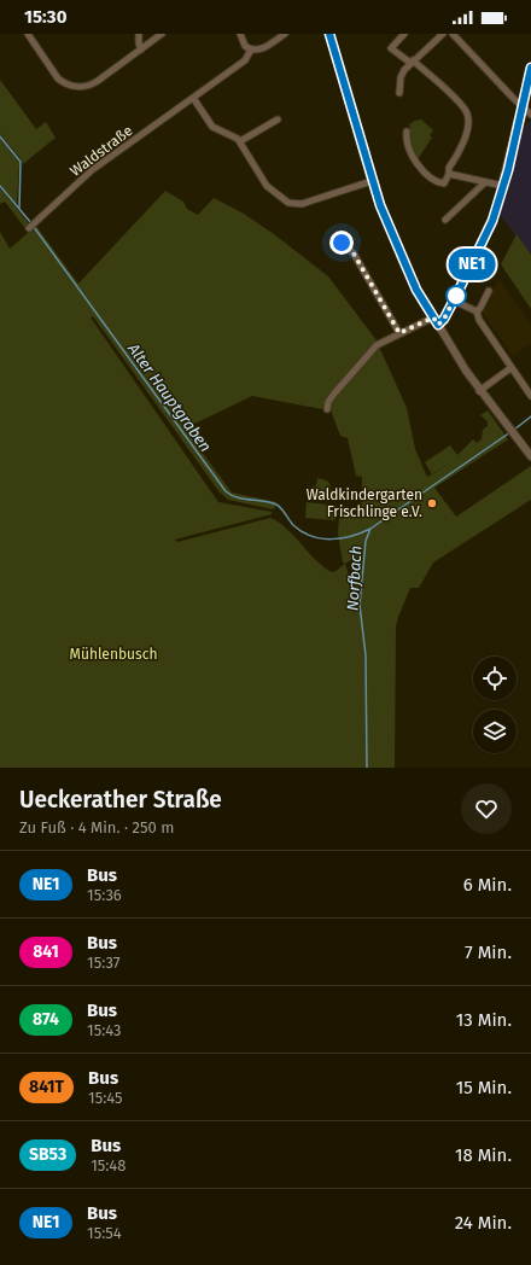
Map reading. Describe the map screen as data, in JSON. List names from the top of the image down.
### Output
{
  "streets": {
    "street": ["Waldstraße"]
  },
  "water": ["Alter Hauptgraben", "Norfbach"],
  "parks": ["Mühlenbusch"],
  "places": ["Waldkindergarten Frischlinge e.V."],
  "lines": ["bus line NE1"],
  "page": {
    "status": "15:30",
    "on_map": "NE1",
    "heading": ["Ueckerather Straße", "Zu Fuß · 4 Min. · 250 m"],
    "list": [
      {
        "mark": "NE1",
        "name": "Bus",
        "note": "15:36",
        "value": "6 Min."
      },
      {
        "mark": "841",
        "name": "Bus",
        "note": "15:37",
        "value": "7 Min."
      },
      {
        "mark": "874",
        "name": "Bus",
        "note": "15:43",
        "value": "13 Min."
      },
      {
        "mark": "841T",
        "name": "Bus",
        "note": "15:45",
        "value": "15 Min."
      },
      {
        "mark": "SB53",
        "name": "Bus",
        "note": "15:48",
        "value": "18 Min."
      },
      {
        "mark": "NE1",
        "name": "Bus",
        "note": "15:54",
        "value": "24 Min."
      }
    ]
  }
}
